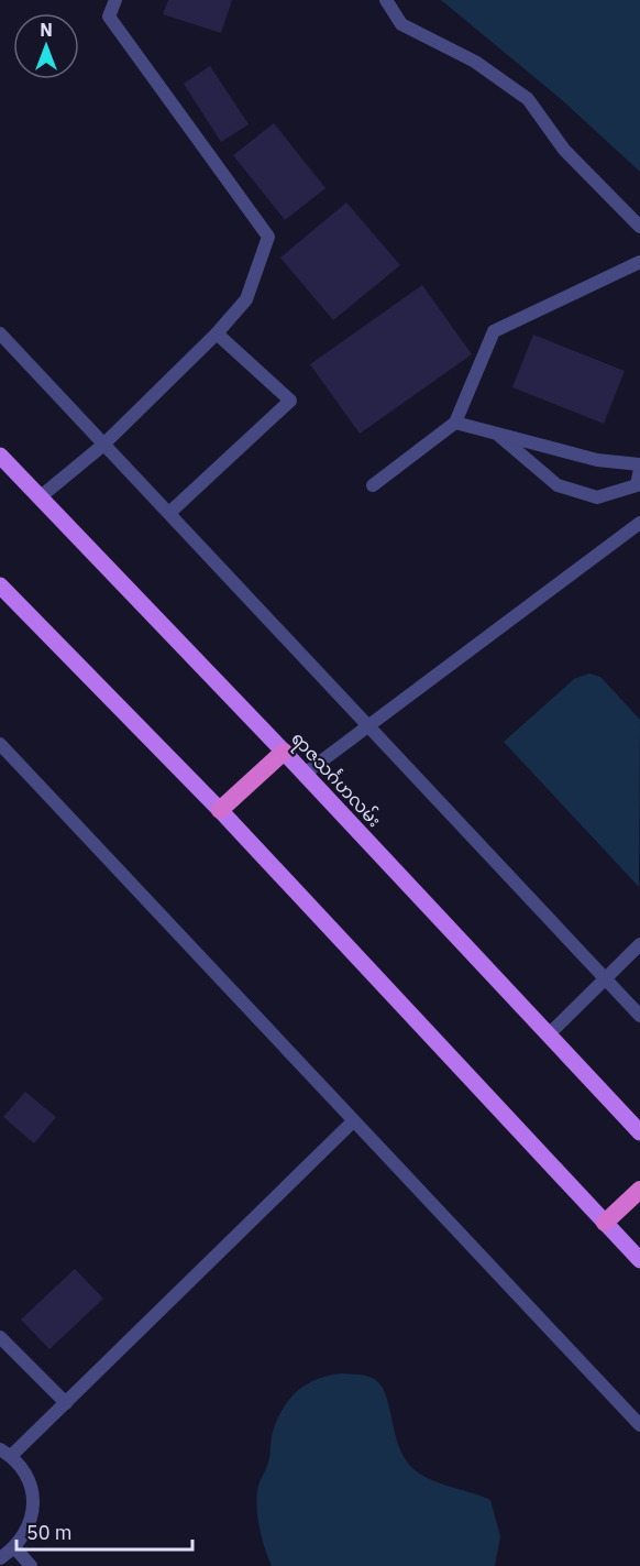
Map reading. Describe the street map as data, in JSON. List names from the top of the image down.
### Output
{
  "streets": {
    "main road": ["ရာဇသင်္ဂဟလမ်း"]
  },
  "scale_bar": "50 m",
  "north": "top"
}
